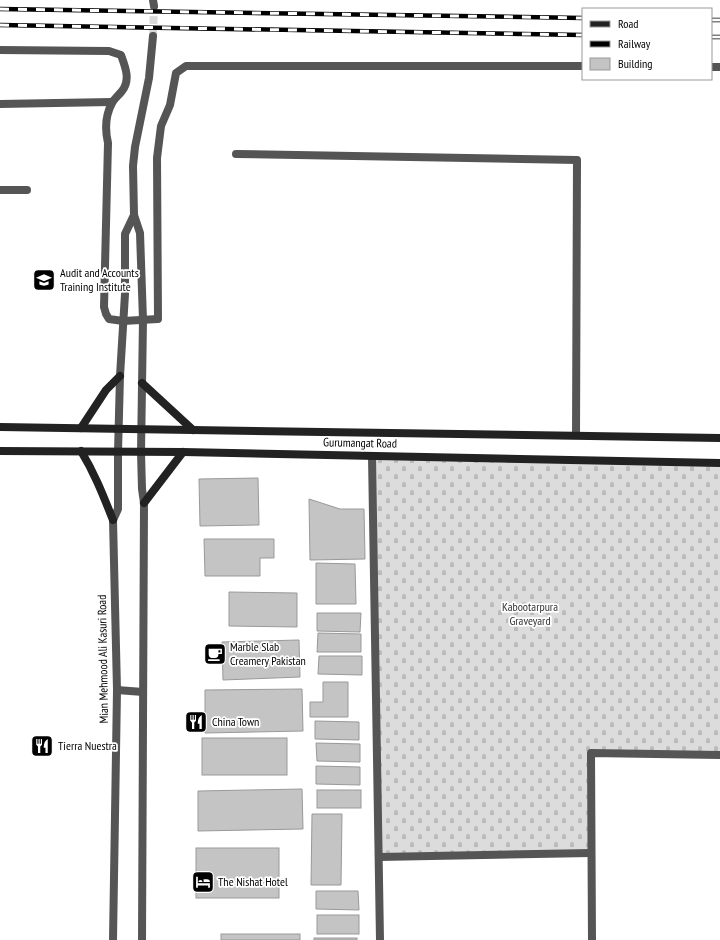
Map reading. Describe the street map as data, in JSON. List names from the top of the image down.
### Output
{
  "streets": {
    "main road": ["Gurumangat Road"],
    "street": ["Mian Mehmood Ali Kasuri Road"]
  },
  "crossings": [
    ["Gurumangat Road", "Mian Mehmood Ali Kasuri Road"]
  ],
  "parks": ["Kabootarpura Graveyard"],
  "places": {
    "school or university": ["Audit and Accounts Training Institute"],
    "cafe": ["Marble Slab Creamery Pakistan"],
    "restaurant": ["China Town", "Tierra Nuestra"],
    "hotel": ["The Nishat Hotel"]
  },
  "legend": ["Road", "Railway", "Building"]
}
